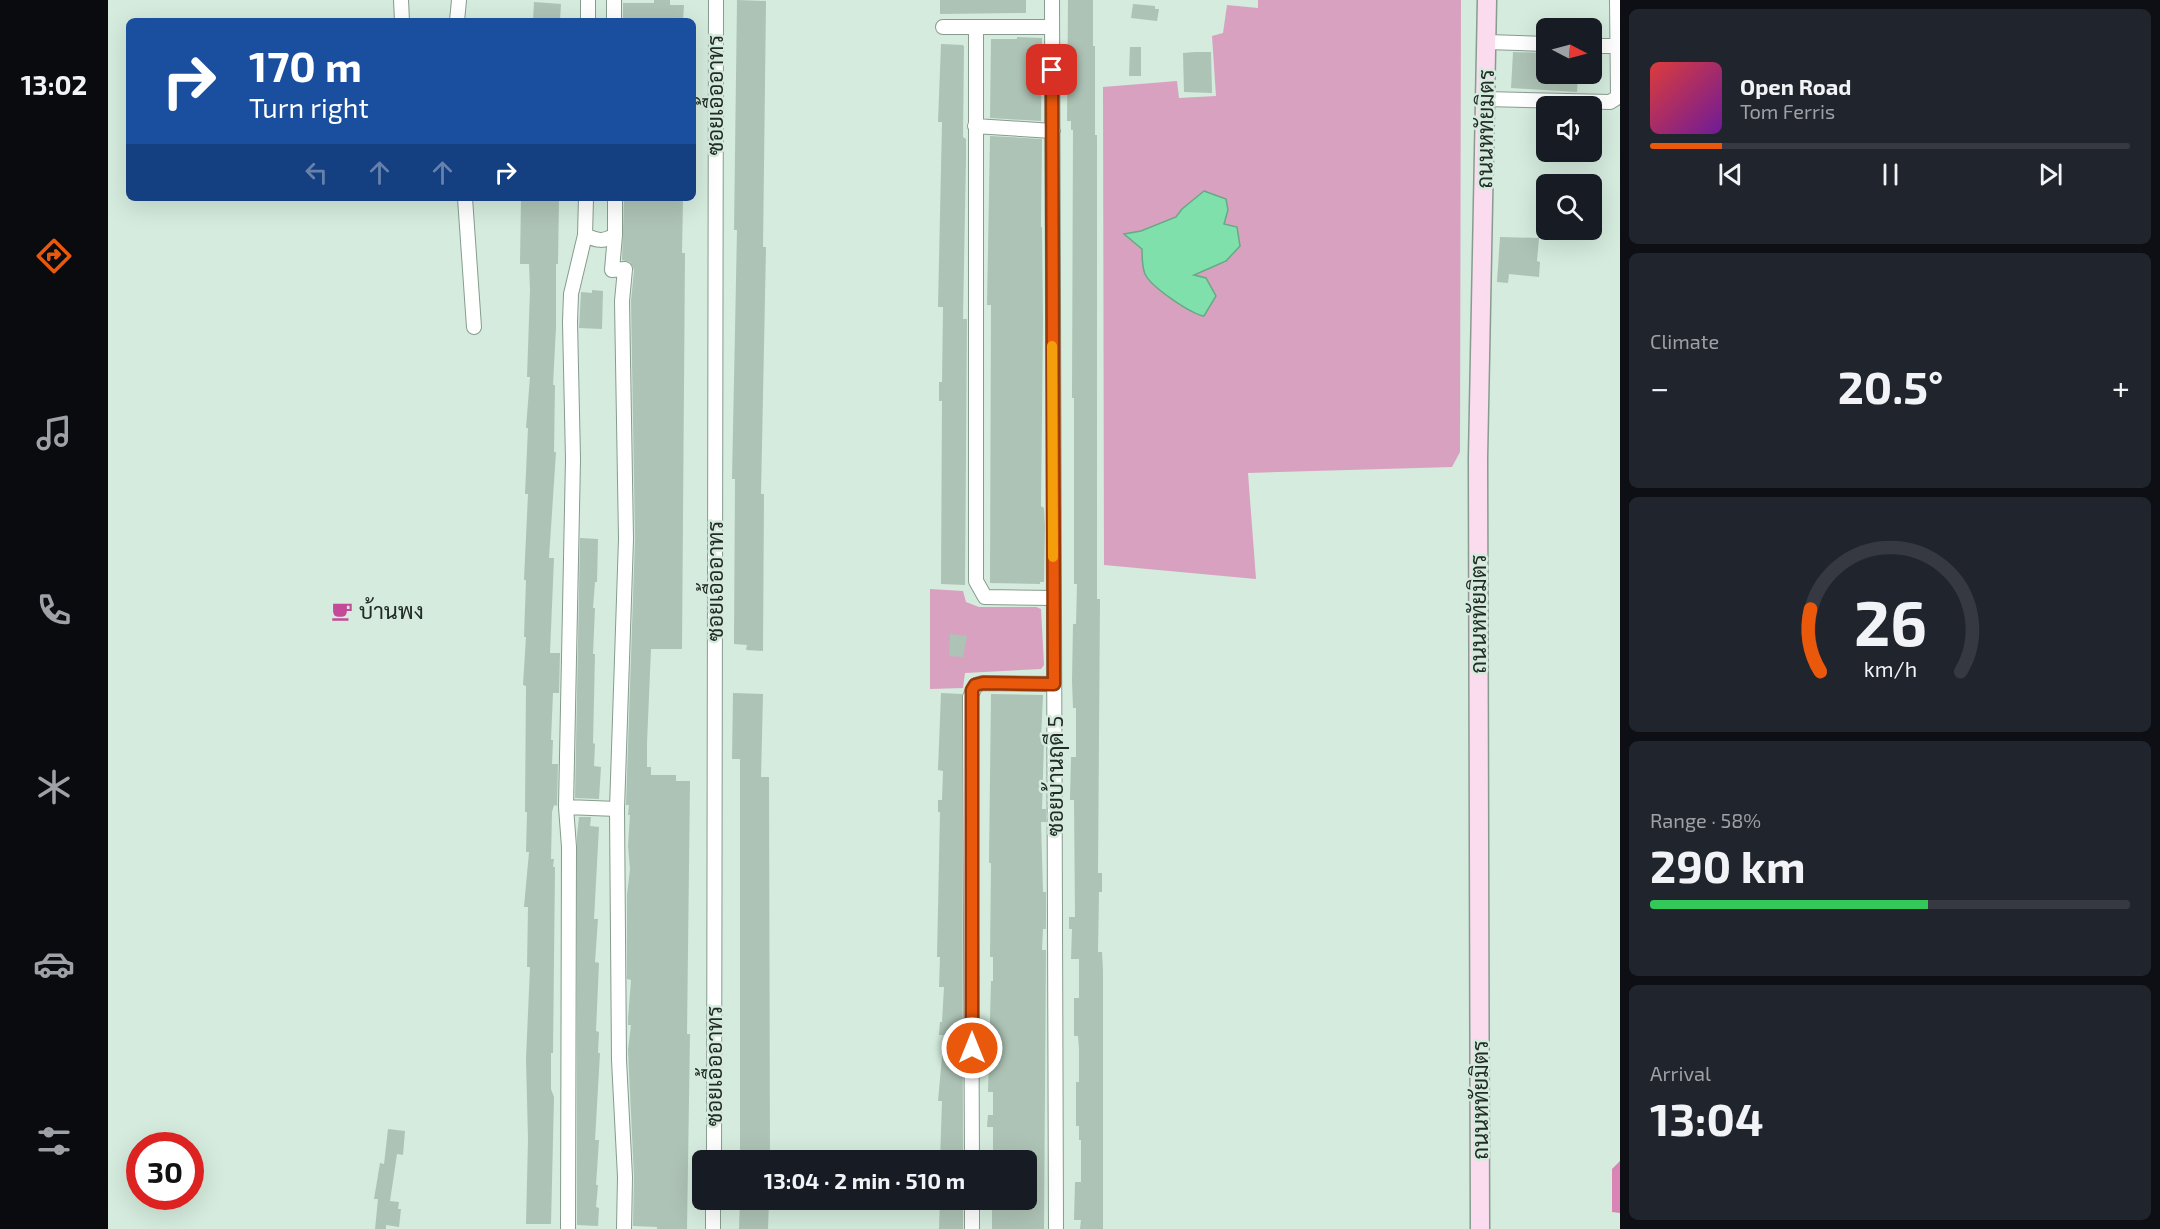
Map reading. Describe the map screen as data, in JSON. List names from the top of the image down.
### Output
{
  "streets": {
    "street": ["ซอยเอื้ออาทร", "ถนนหทัยมิตร", "ซอยบ้านฤดี 5"]
  },
  "places": {
    "cafe": ["บ้านพง"]
  },
  "north": "right",
  "page": {
    "tabs": "13:02",
    "turn": ["170 m", "Turn right"],
    "song": ["Open Road", "Tom Ferris"],
    "tile": [
      "Climate",
      ["Range · 58%", "290 km"],
      ["Arrival", "13:04"]
    ],
    "heat": ["−", "20.5°", "+"],
    "limit": "30",
    "trip": "13:04 · 2 min · 510 m",
    "gauge": ["26", "km/h"]
  }
}
